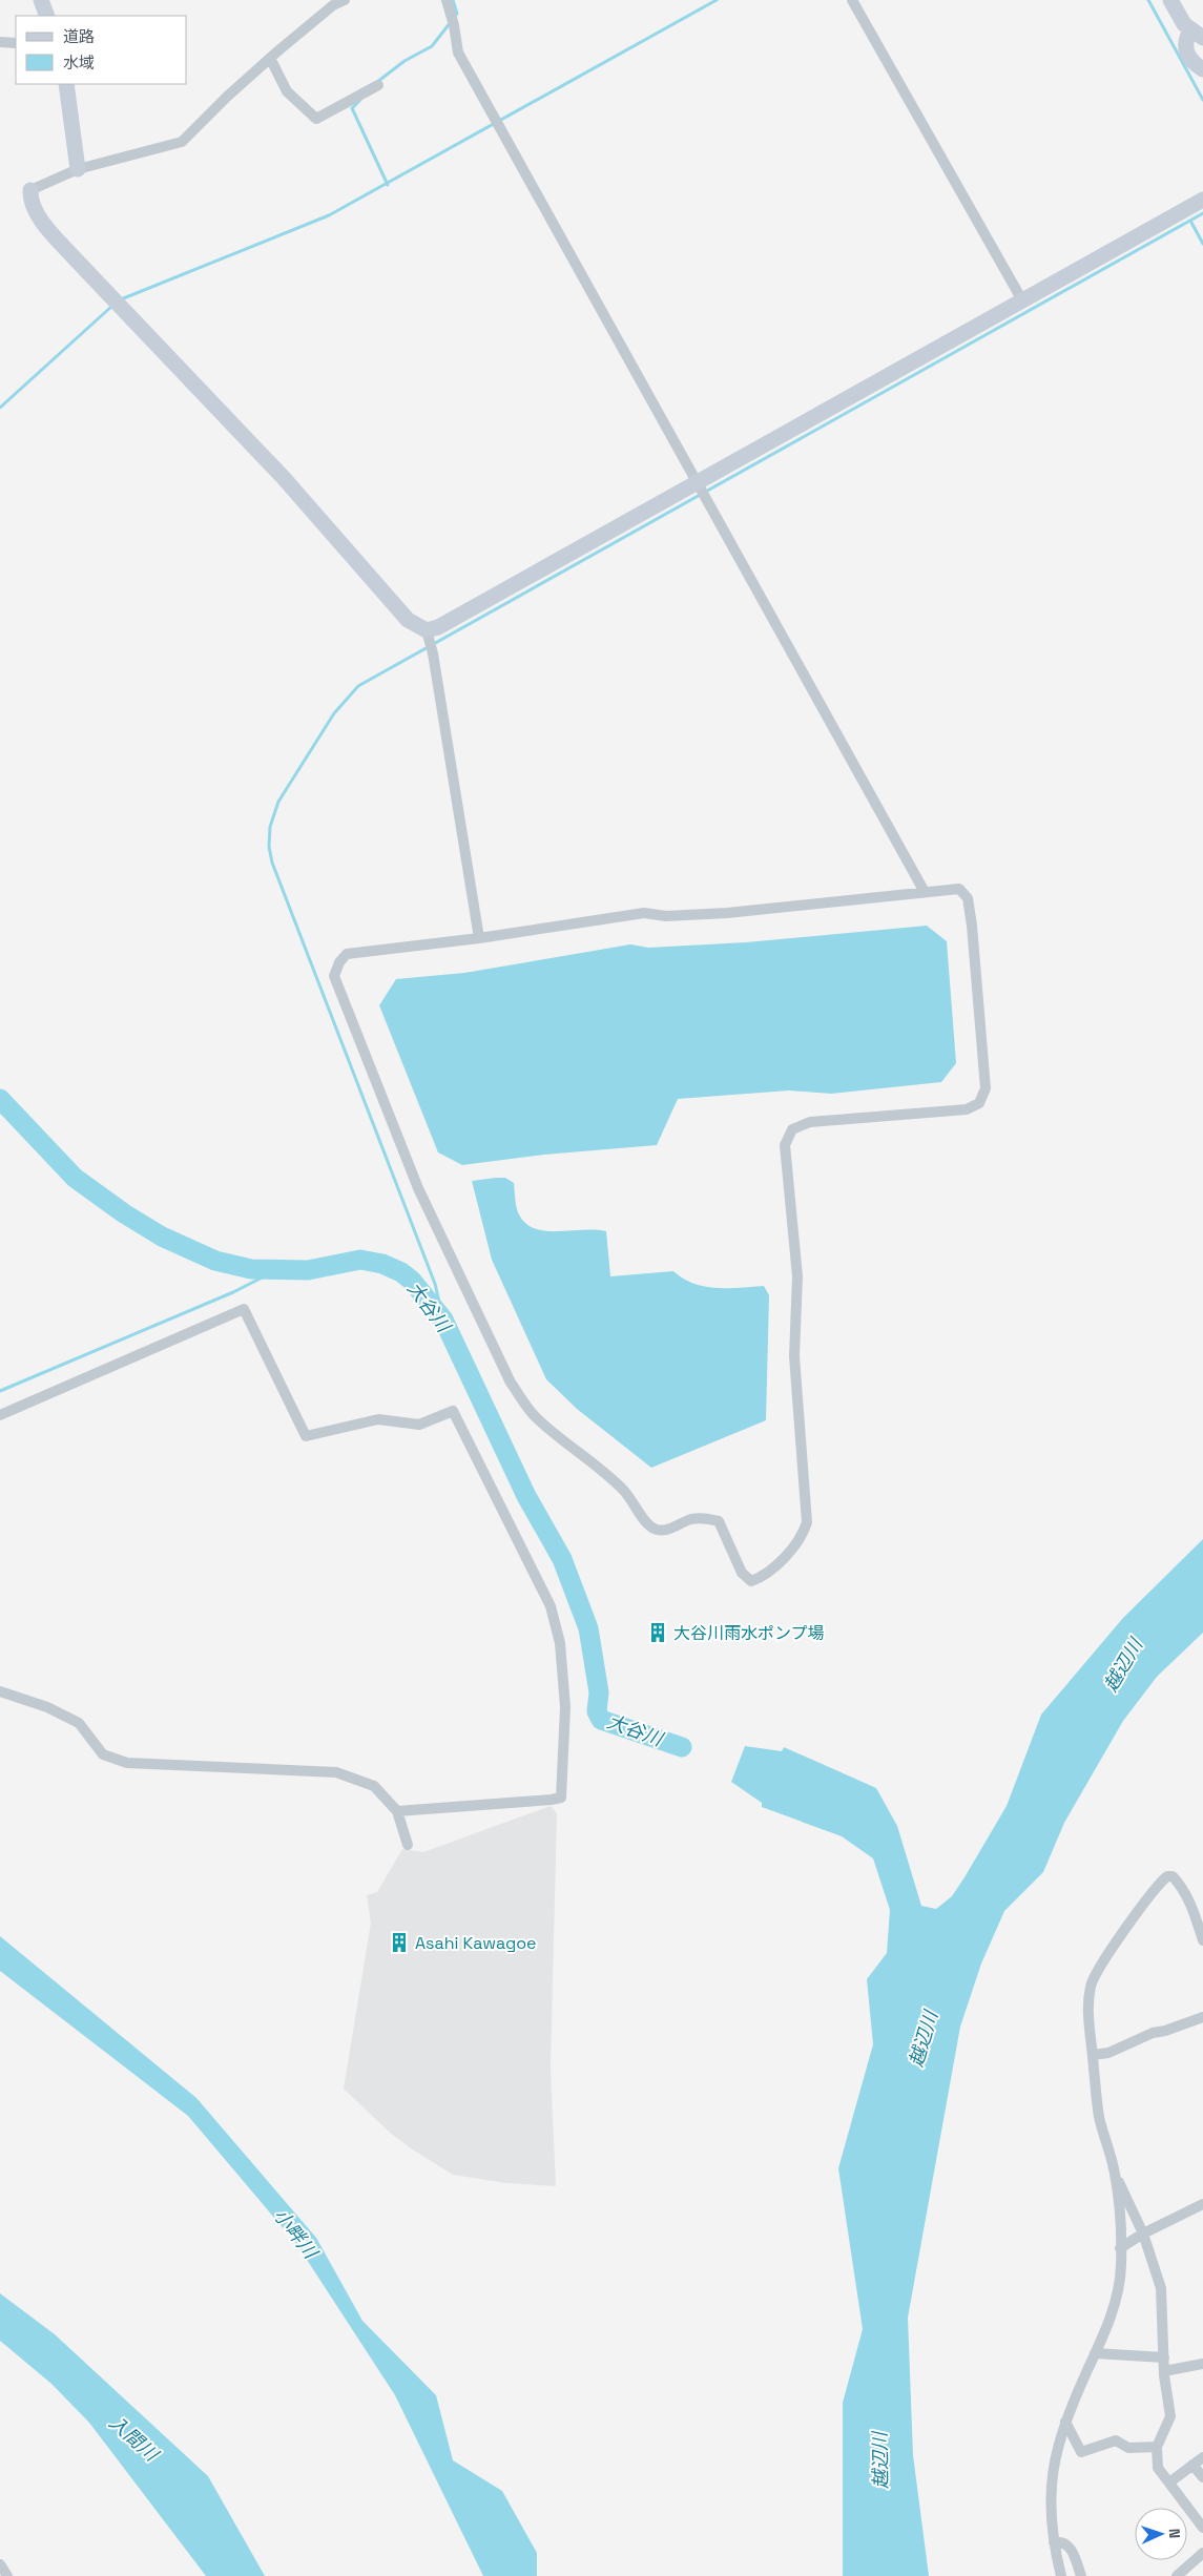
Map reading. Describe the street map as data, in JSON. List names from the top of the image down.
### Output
{
  "water": [
    "大谷川",
    "越辺川",
    "小畔川",
    "入間川"
  ],
  "places": {
    "building": ["大谷川雨水ポンプ場", "Asahi Kawagoe"]
  },
  "legend": ["道路", "水域"],
  "north": "right"
}
